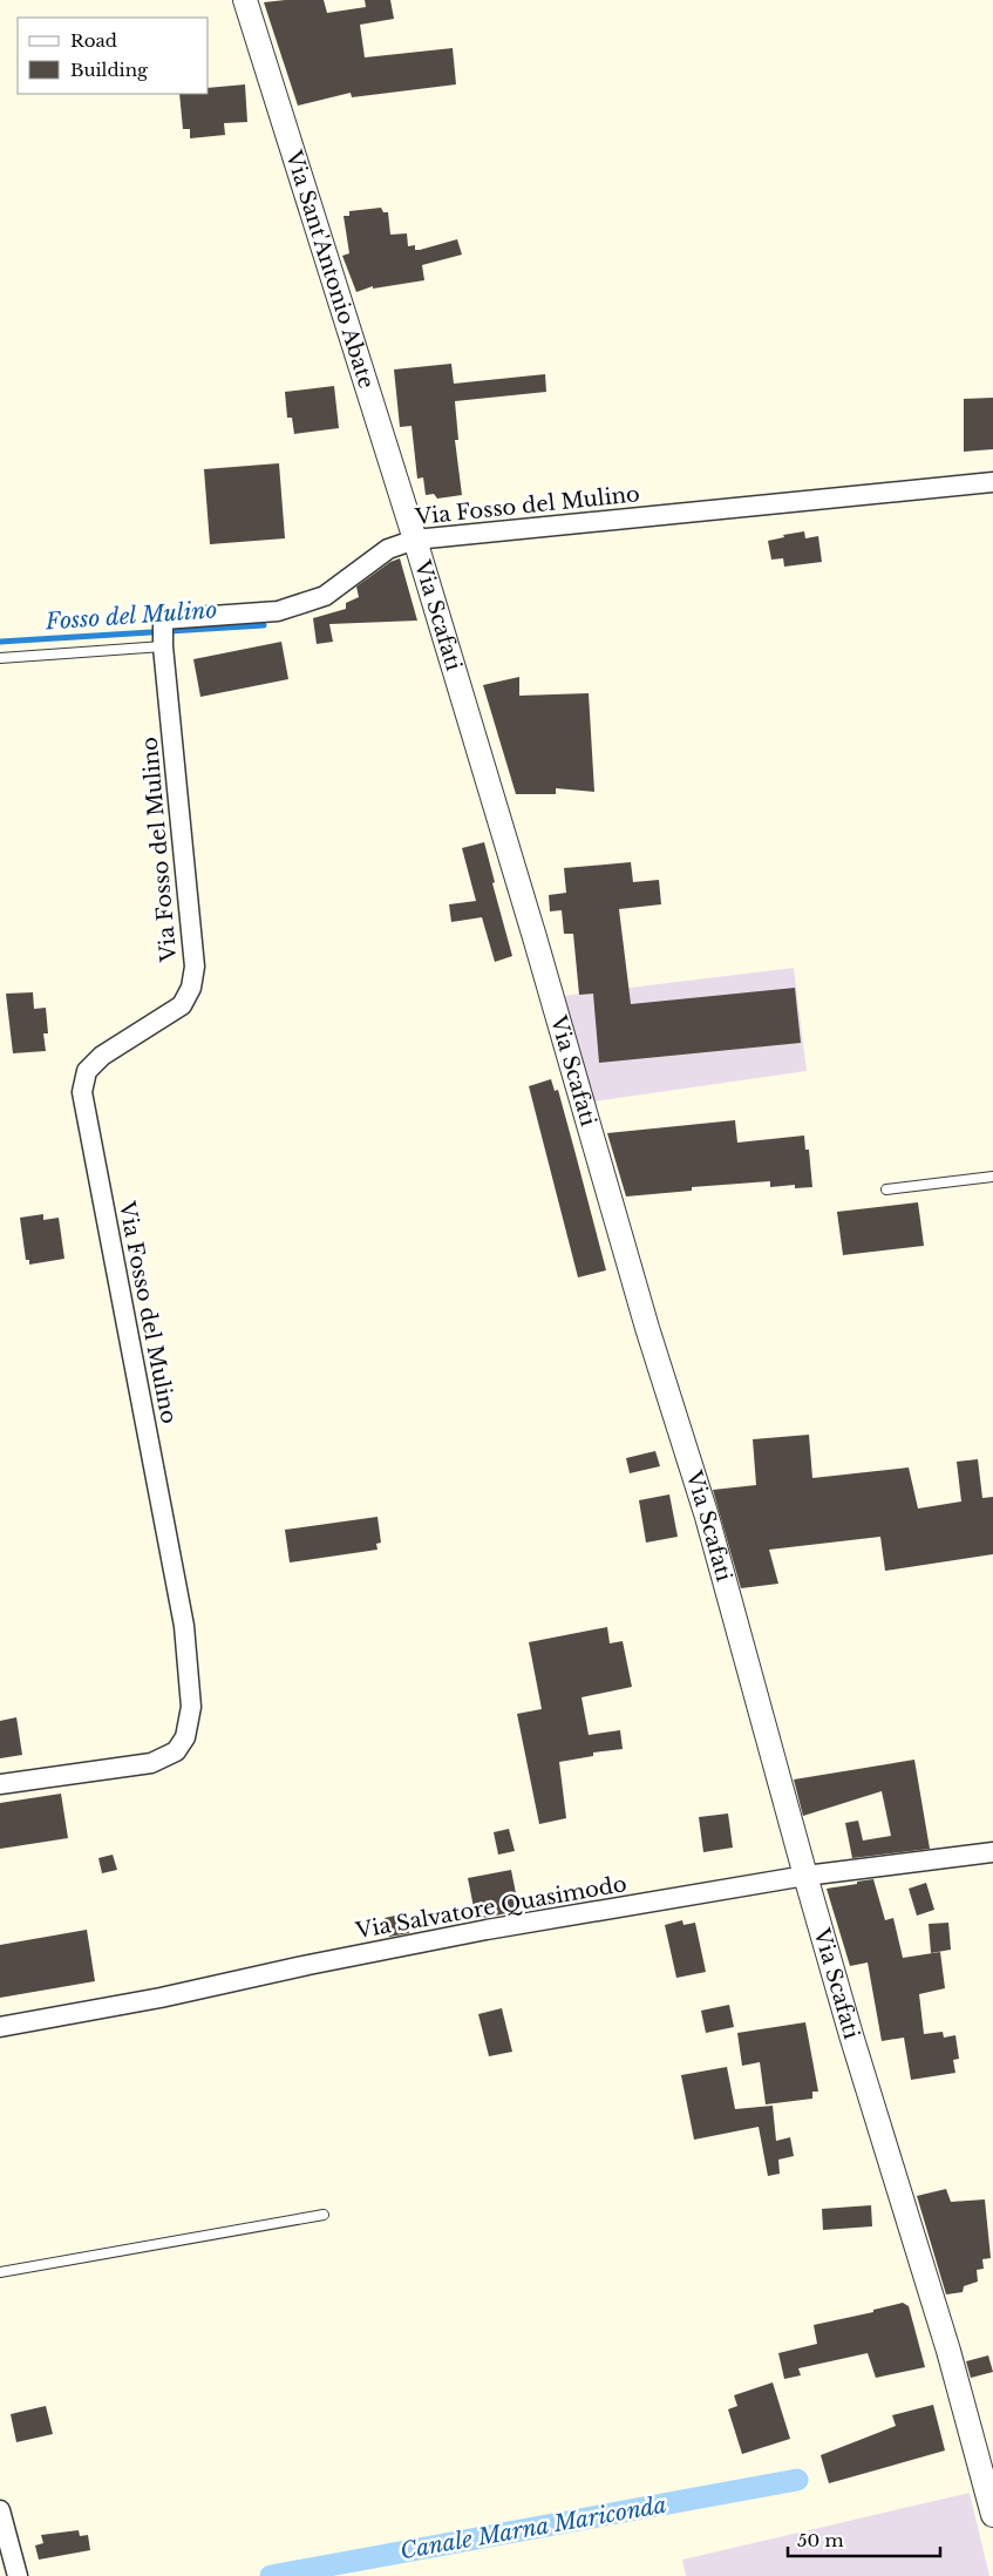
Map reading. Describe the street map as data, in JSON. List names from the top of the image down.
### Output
{
  "streets": {
    "street": [
      "Via Sant'Antonio Abate",
      "Via Fosso del Mulino",
      "Via Scafati",
      "Via Salvatore Quasimodo"
    ]
  },
  "crossings": [
    ["Via Sant'Antonio Abate", "Via Fosso del Mulino"],
    ["Via Sant'Antonio Abate", "Via Scafati"],
    ["Via Fosso del Mulino", "Via Scafati"],
    ["Via Scafati", "Via Salvatore Quasimodo"]
  ],
  "water": ["Fosso del Mulino", "Canale Marna Mariconda"],
  "legend": ["Road", "Building"],
  "scale_bar": "50 m"
}
